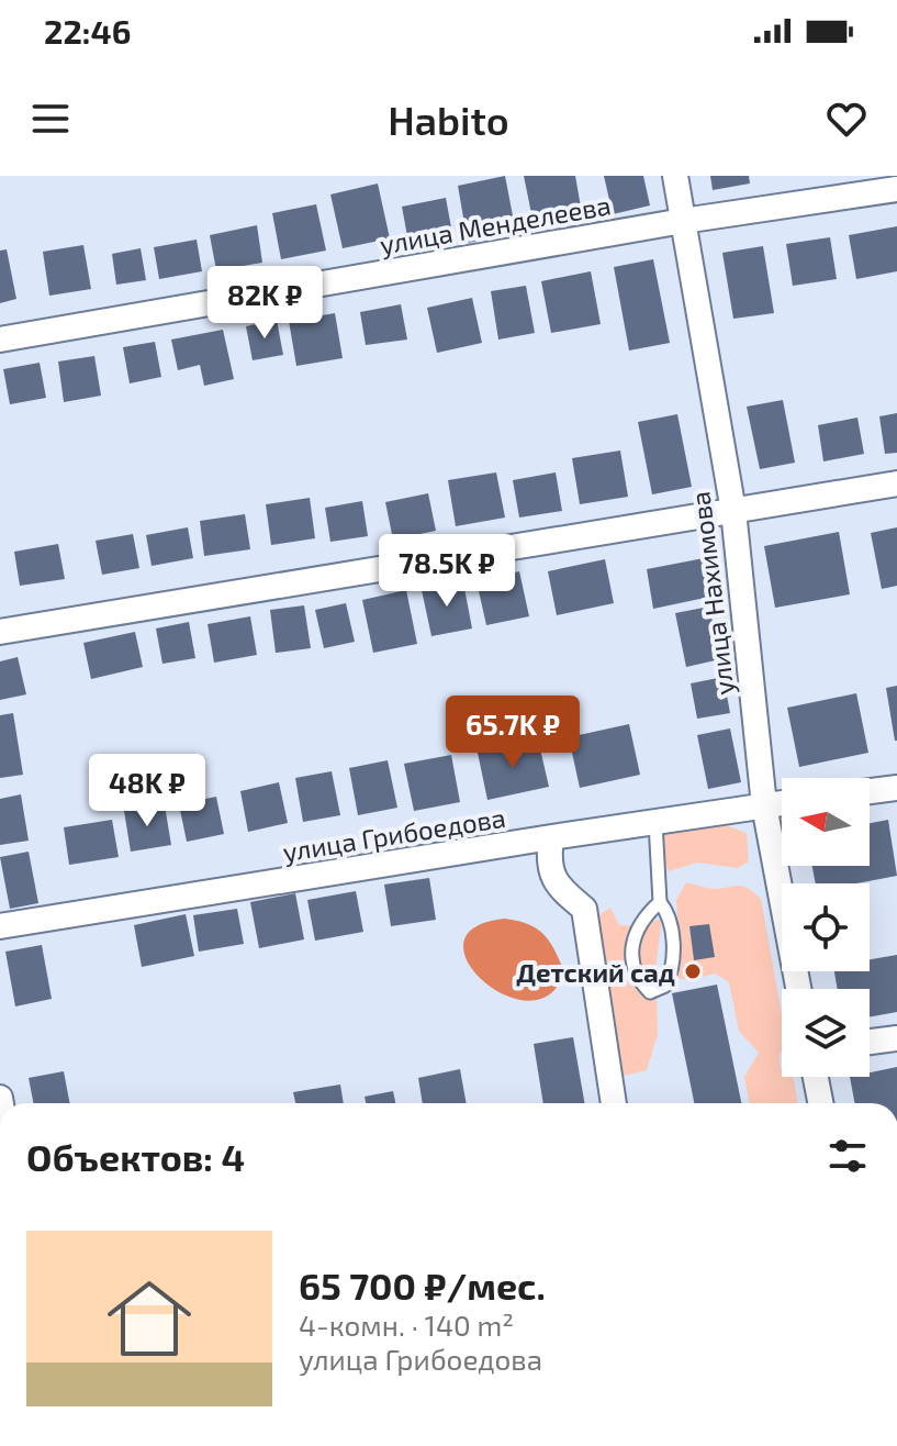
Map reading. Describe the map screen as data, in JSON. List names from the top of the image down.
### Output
{
  "streets": {
    "street": ["улица Менделеева", "улица Нахимова", "улица Грибоедова"]
  },
  "crossings": [
    ["улица Менделеева", "улица Нахимова"],
    ["улица Нахимова", "улица Грибоедова"]
  ],
  "places": ["Детский сад"],
  "north": "left",
  "page": {
    "status": "22:46",
    "header": "Habito",
    "price": [
      "82K ₽",
      "78.5K ₽",
      "65.7K ₽",
      "48K ₽"
    ],
    "heading": "Объектов: 4",
    "list": [
      {
        "name": "65 700 ₽/мес.",
        "note": "4-комн. · 140 m² · улица Грибоедова"
      }
    ]
  }
}
